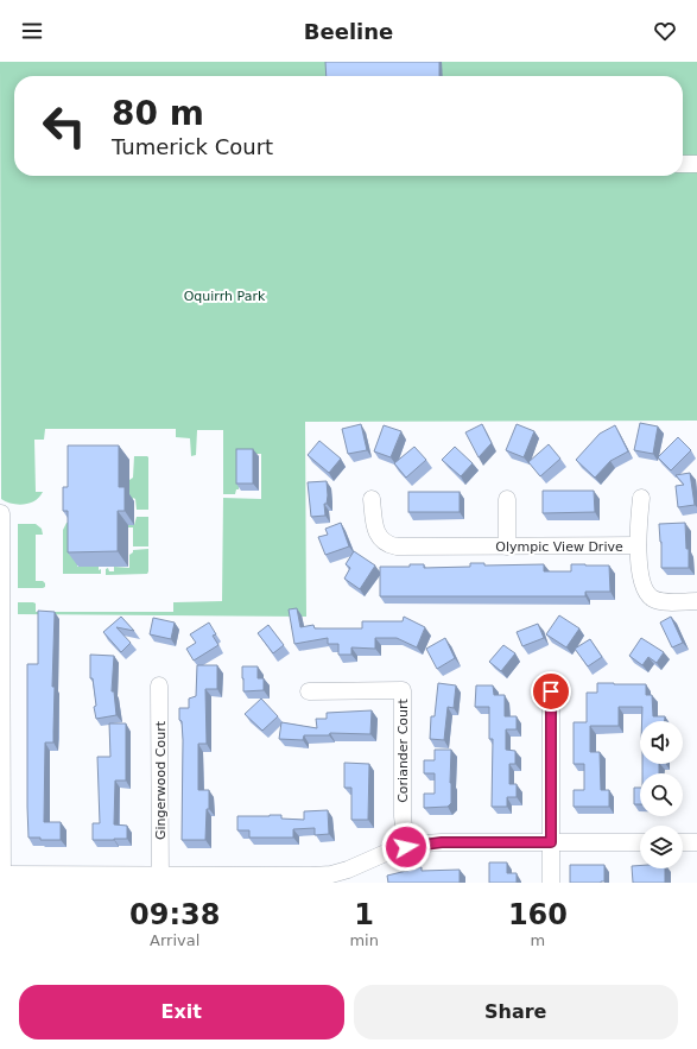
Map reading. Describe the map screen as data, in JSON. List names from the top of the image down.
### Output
{
  "streets": {
    "street": ["Olympic View Drive", "Coriander Court", "Gingerwood Court"]
  },
  "parks": ["Oquirrh Park"],
  "page": {
    "header": "Beeline",
    "turn": ["80 m", "Tumerick Court"],
    "eta": [
      "09:38",
      "Arrival",
      "1",
      "min",
      "160",
      "m"
    ],
    "buttons": ["Exit", "Share"]
  }
}
